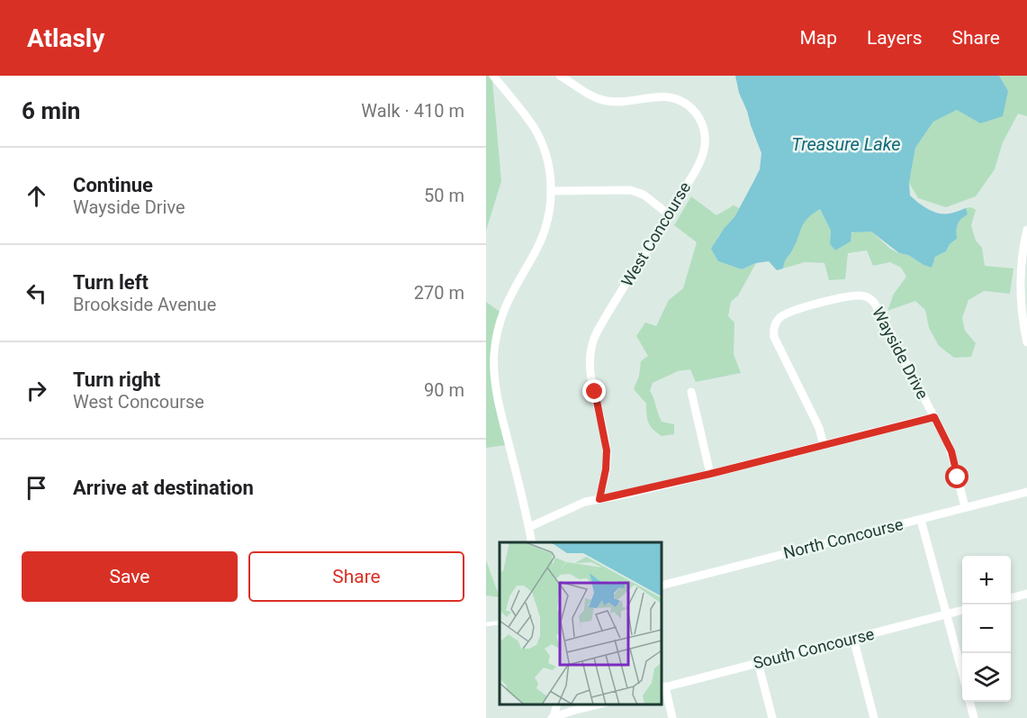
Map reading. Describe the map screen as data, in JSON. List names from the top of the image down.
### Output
{
  "streets": {
    "street": [
      "West Concourse",
      "Wayside Drive",
      "North Concourse",
      "South Concourse"
    ]
  },
  "crossings": [
    ["Wayside Drive", "North Concourse"]
  ],
  "water": ["Treasure Lake"],
  "page": {
    "header": "Atlasly",
    "nav": ["Map", "Layers", "Share"],
    "heading": ["6 min", "Walk · 410 m"],
    "list": [
      ["Continue", "Wayside Drive", "50 m"],
      ["Turn left", "Brookside Avenue", "270 m"],
      ["Turn right", "West Concourse", "90 m"],
      "Arrive at destination"
    ],
    "buttons": ["Save", "Share"],
    "map_buttons": ["+", "−"]
  }
}
